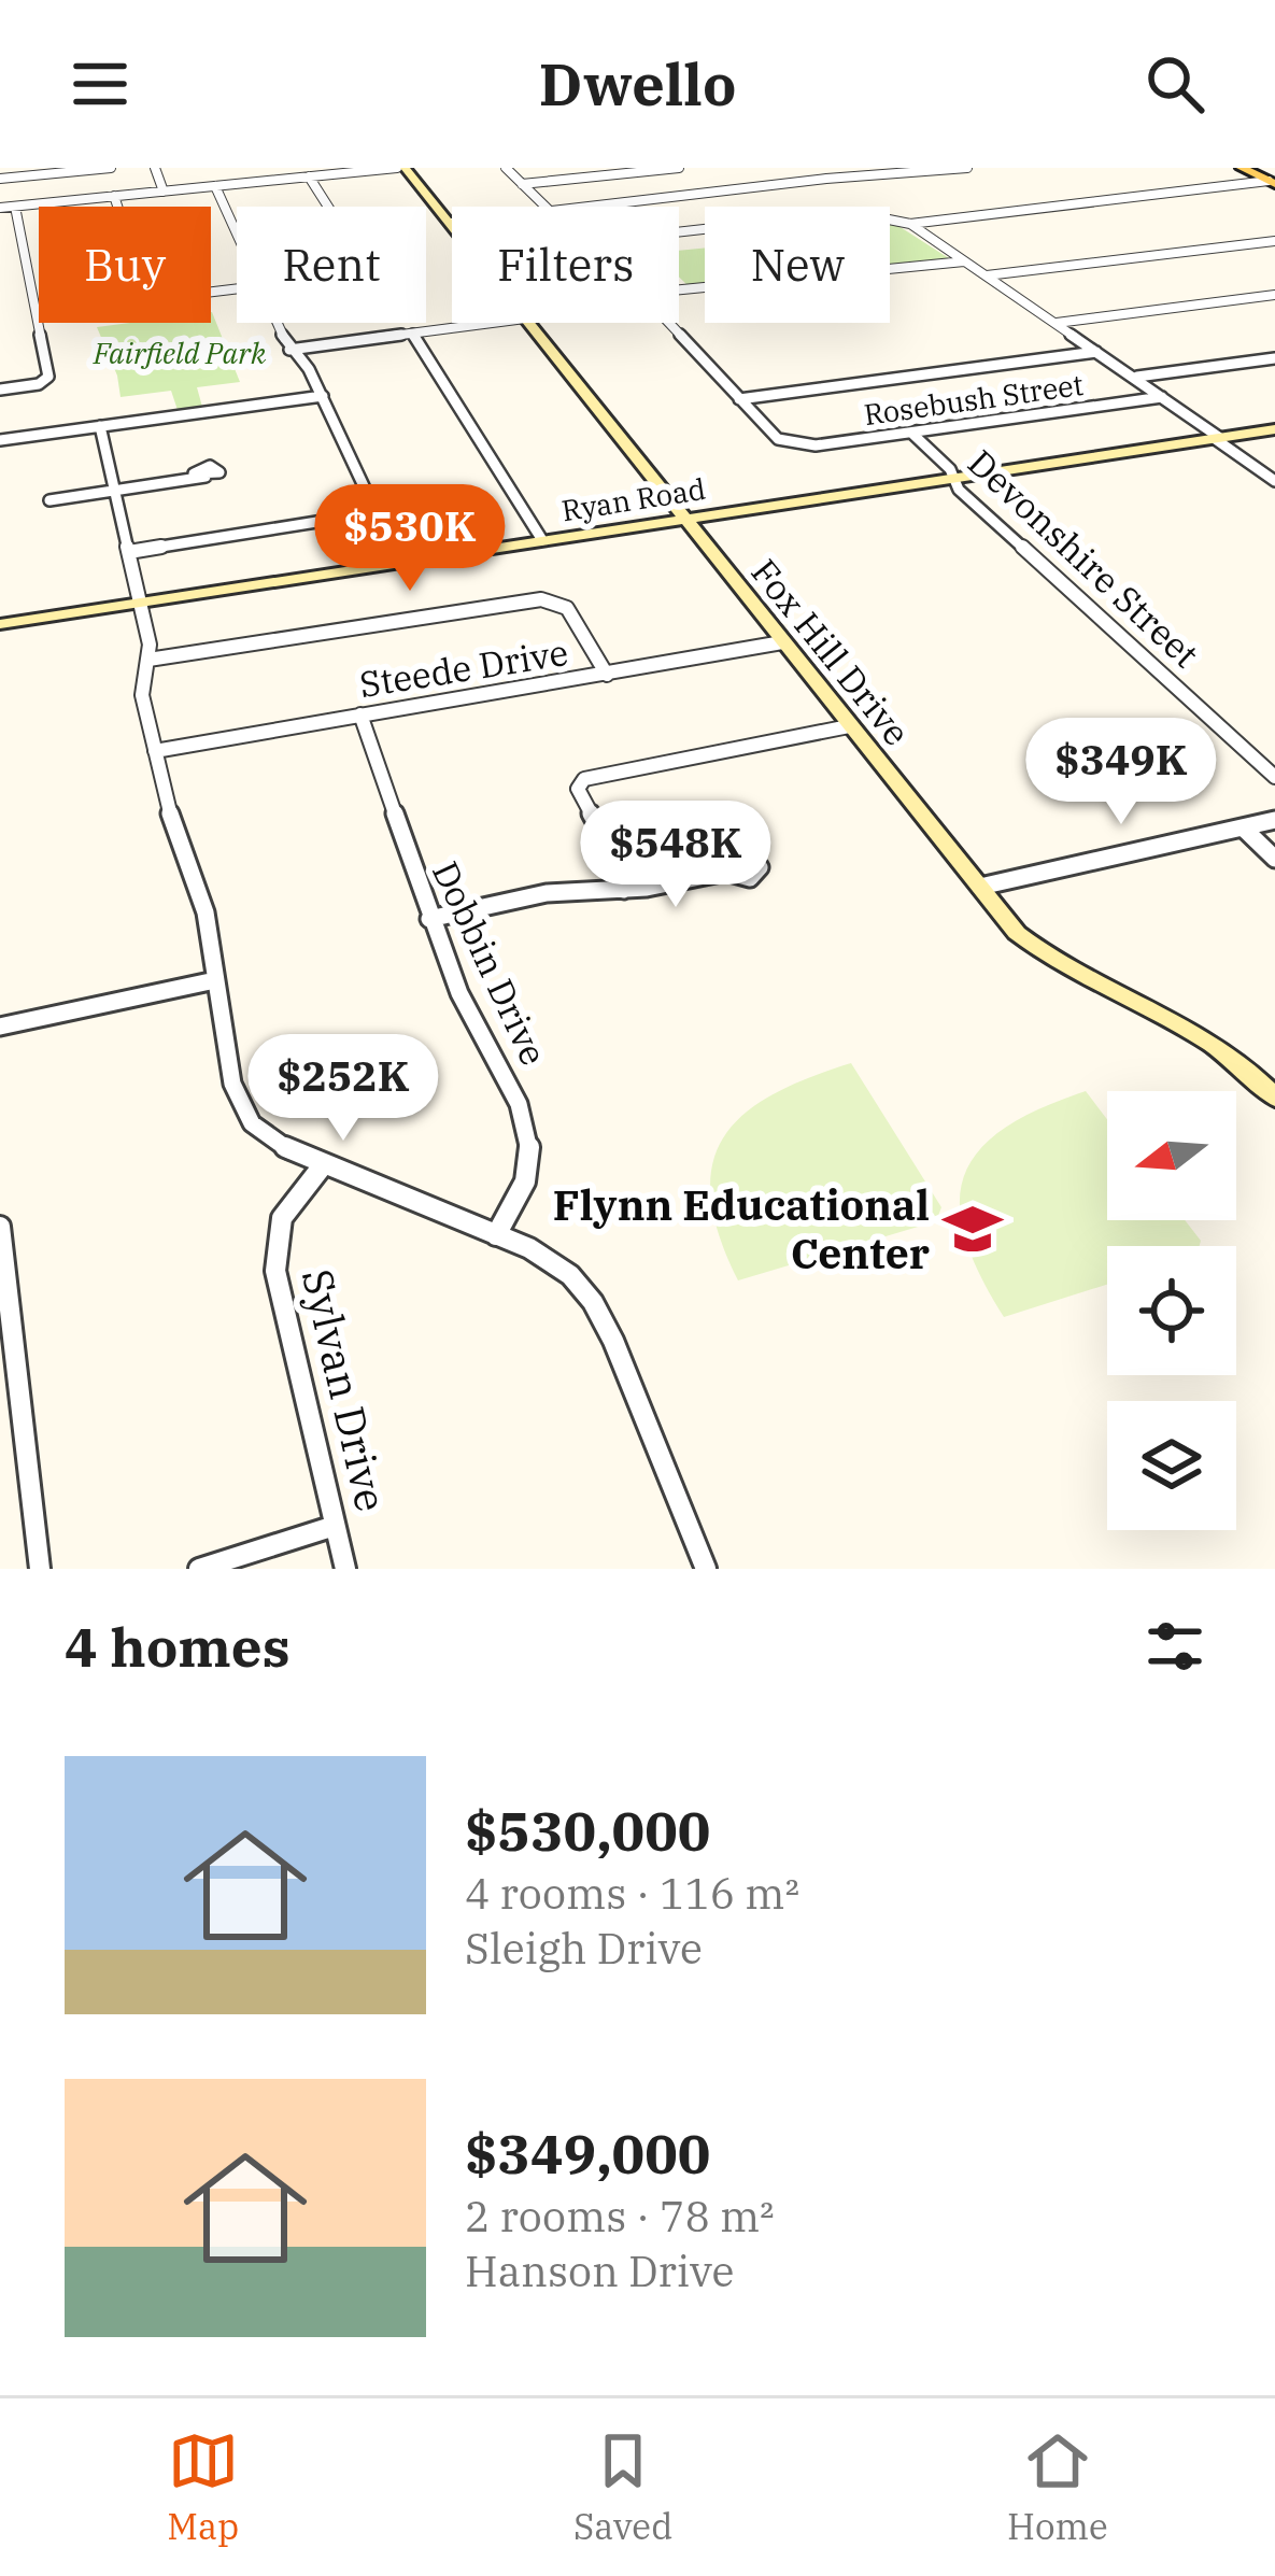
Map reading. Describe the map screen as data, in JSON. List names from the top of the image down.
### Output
{
  "streets": {
    "street": [
      "Rosebush Street",
      "Ryan Road",
      "Devonshire Street",
      "Fox Hill Drive",
      "Steede Drive",
      "Dobbin Drive",
      "Sylvan Drive"
    ]
  },
  "crossings": [
    ["Rosebush Street", "Devonshire Street"],
    ["Ryan Road", "Devonshire Street"],
    ["Ryan Road", "Fox Hill Drive"],
    ["Fox Hill Drive", "Steede Drive"],
    ["Steede Drive", "Dobbin Drive"]
  ],
  "parks": ["Fairfield Park"],
  "places": {
    "school or university": ["Flynn Educational Center"]
  },
  "north": "left",
  "page": {
    "header": "Dwello",
    "chip": [
      "Buy",
      "Rent",
      "Filters",
      "New"
    ],
    "price": [
      "$530K",
      "$349K",
      "$548K",
      "$252K"
    ],
    "heading": "4 homes",
    "list": [
      {
        "name": "$530,000",
        "note": "4 rooms · 116 m² · Sleigh Drive"
      },
      {
        "name": "$349,000",
        "note": "2 rooms · 78 m² · Hanson Drive"
      }
    ],
    "tabs": ["Map", "Saved", "Home"]
  }
}
